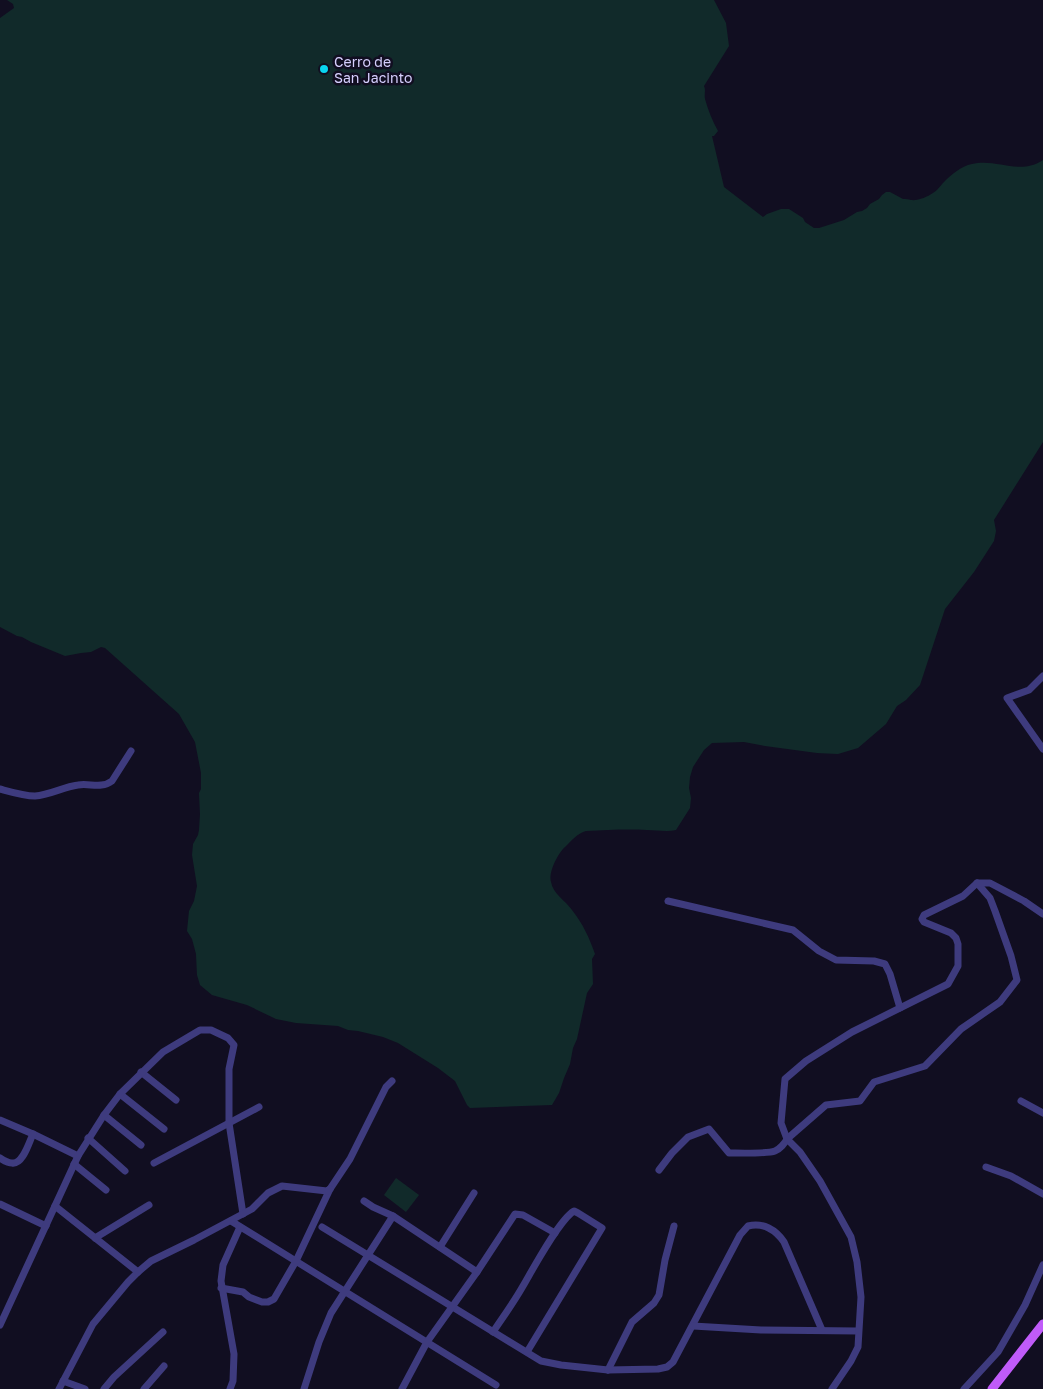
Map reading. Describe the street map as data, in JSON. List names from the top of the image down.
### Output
{
  "places": ["Cerro de San Jacinto"]
}
